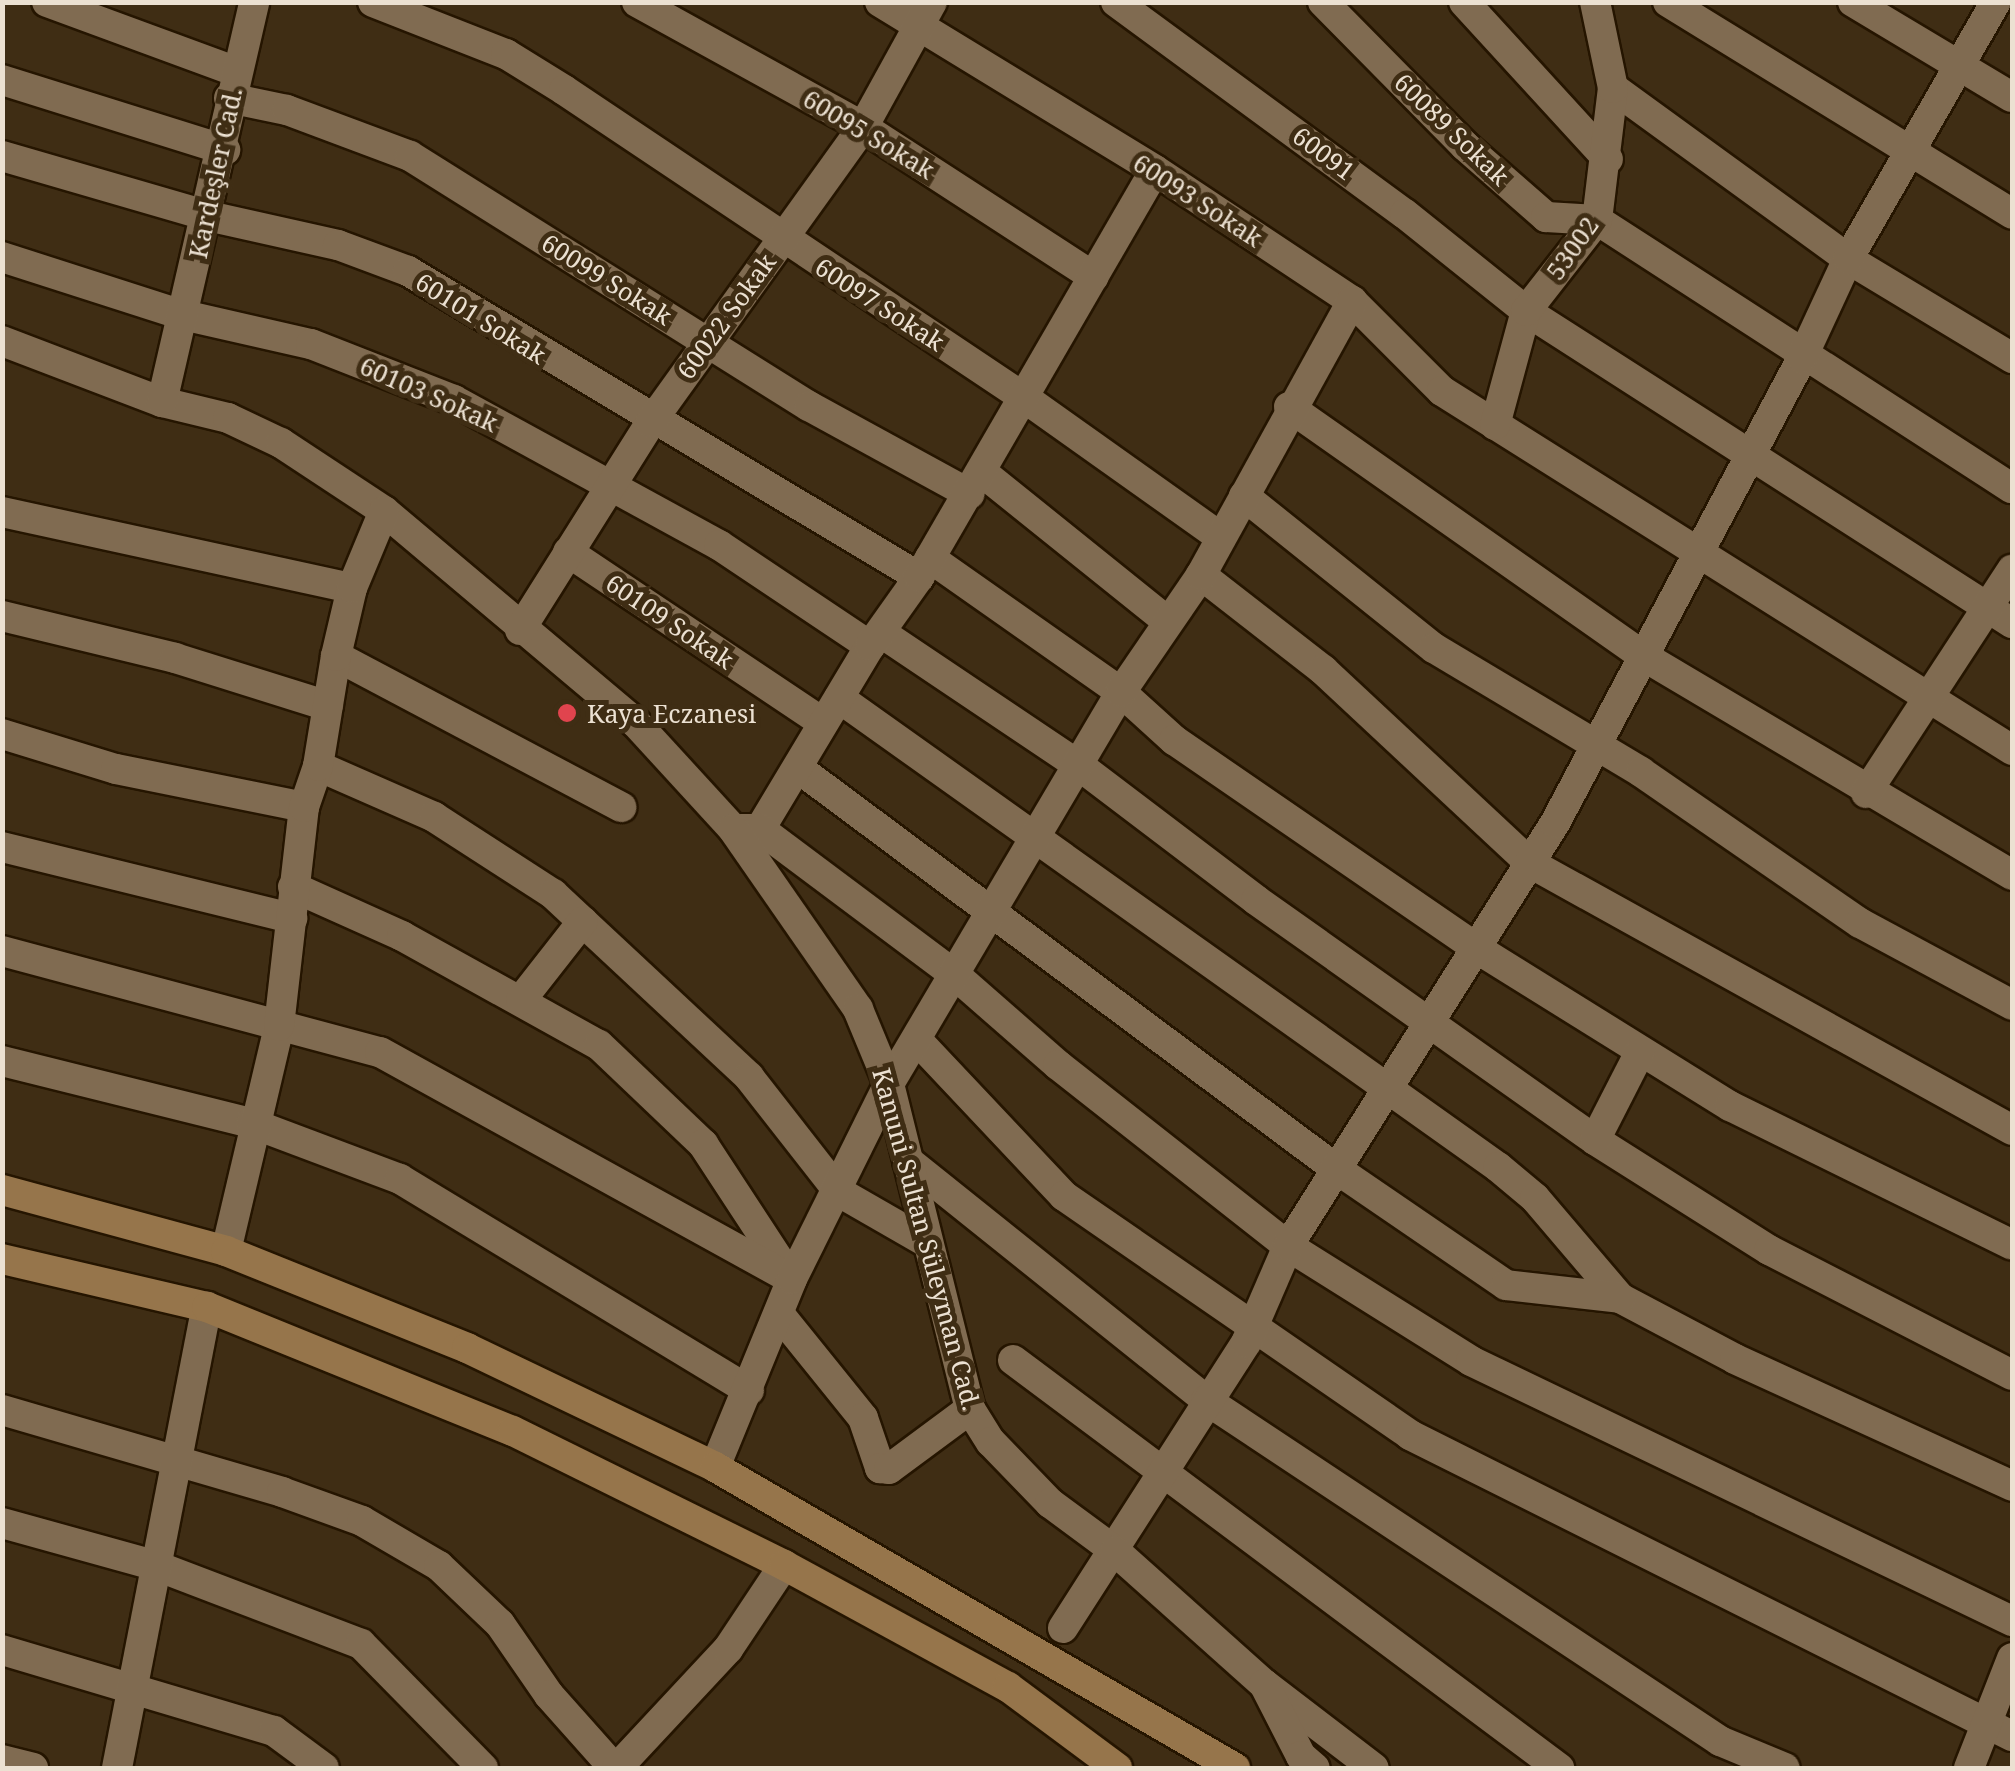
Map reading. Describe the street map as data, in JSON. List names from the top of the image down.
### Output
{
  "streets": {
    "street": [
      "60089 Sokak",
      "60095 Sokak",
      "60091",
      "Kardeşler Cad.",
      "60093 Sokak",
      "53002",
      "60099 Sokak",
      "60097 Sokak",
      "60022 Sokak",
      "60101 Sokak",
      "60103 Sokak",
      "60109 Sokak",
      "Kanuni Sultan Süleyman Cad."
    ]
  },
  "crossings": [
    ["60089 Sokak", "53002"],
    ["60095 Sokak", "60022 Sokak"],
    ["60091", "53002"],
    ["Kardeşler Cad.", "60099 Sokak"],
    ["Kardeşler Cad.", "60101 Sokak"],
    ["Kardeşler Cad.", "60103 Sokak"],
    ["Kardeşler Cad.", "Kanuni Sultan Süleyman Cad."],
    ["60093 Sokak", "53002"],
    ["60093 Sokak", "60022 Sokak"],
    ["60099 Sokak", "60022 Sokak"],
    ["60097 Sokak", "60022 Sokak"],
    ["60022 Sokak", "60101 Sokak"],
    ["60022 Sokak", "60103 Sokak"],
    ["60022 Sokak", "60109 Sokak"],
    ["60022 Sokak", "Kanuni Sultan Süleyman Cad."]
  ],
  "places": ["Kaya Eczanesi"]
}
